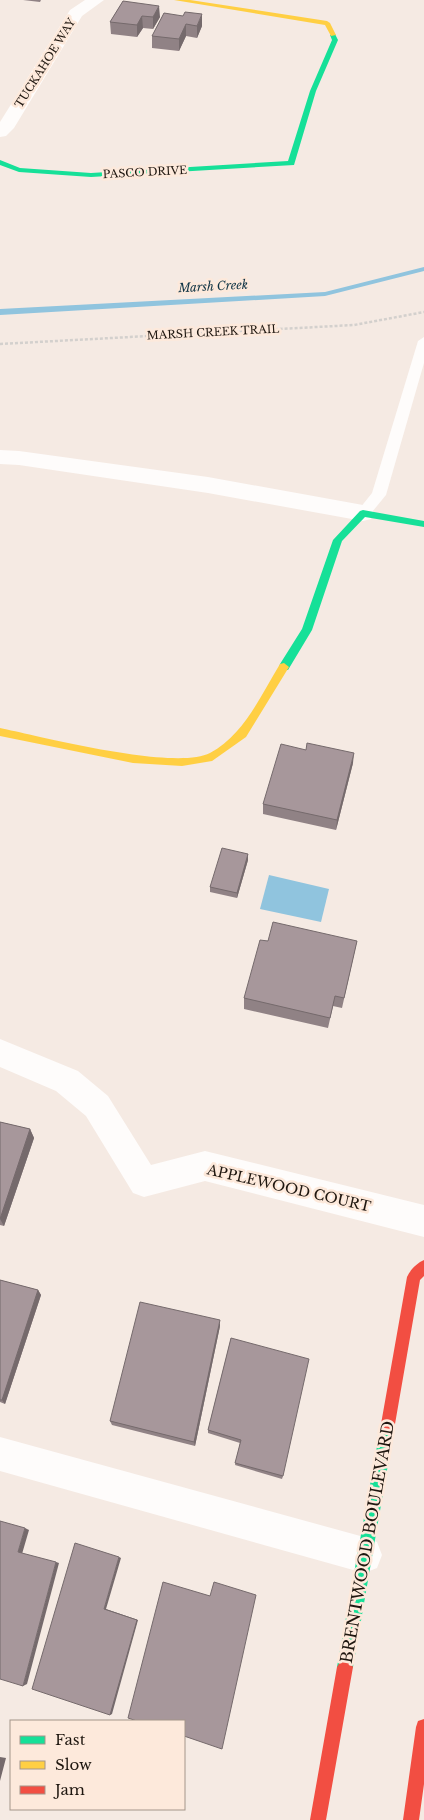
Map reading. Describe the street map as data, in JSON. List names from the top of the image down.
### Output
{
  "streets": {
    "street": [
      "TUCKAHOE WAY",
      "PASCO DRIVE",
      "APPLEWOOD COURT",
      "BRENTWOOD BOULEVARD"
    ],
    "path": ["MARSH CREEK TRAIL"]
  },
  "water": ["Marsh Creek"],
  "legend": ["Fast", "Slow", "Jam"]
}
